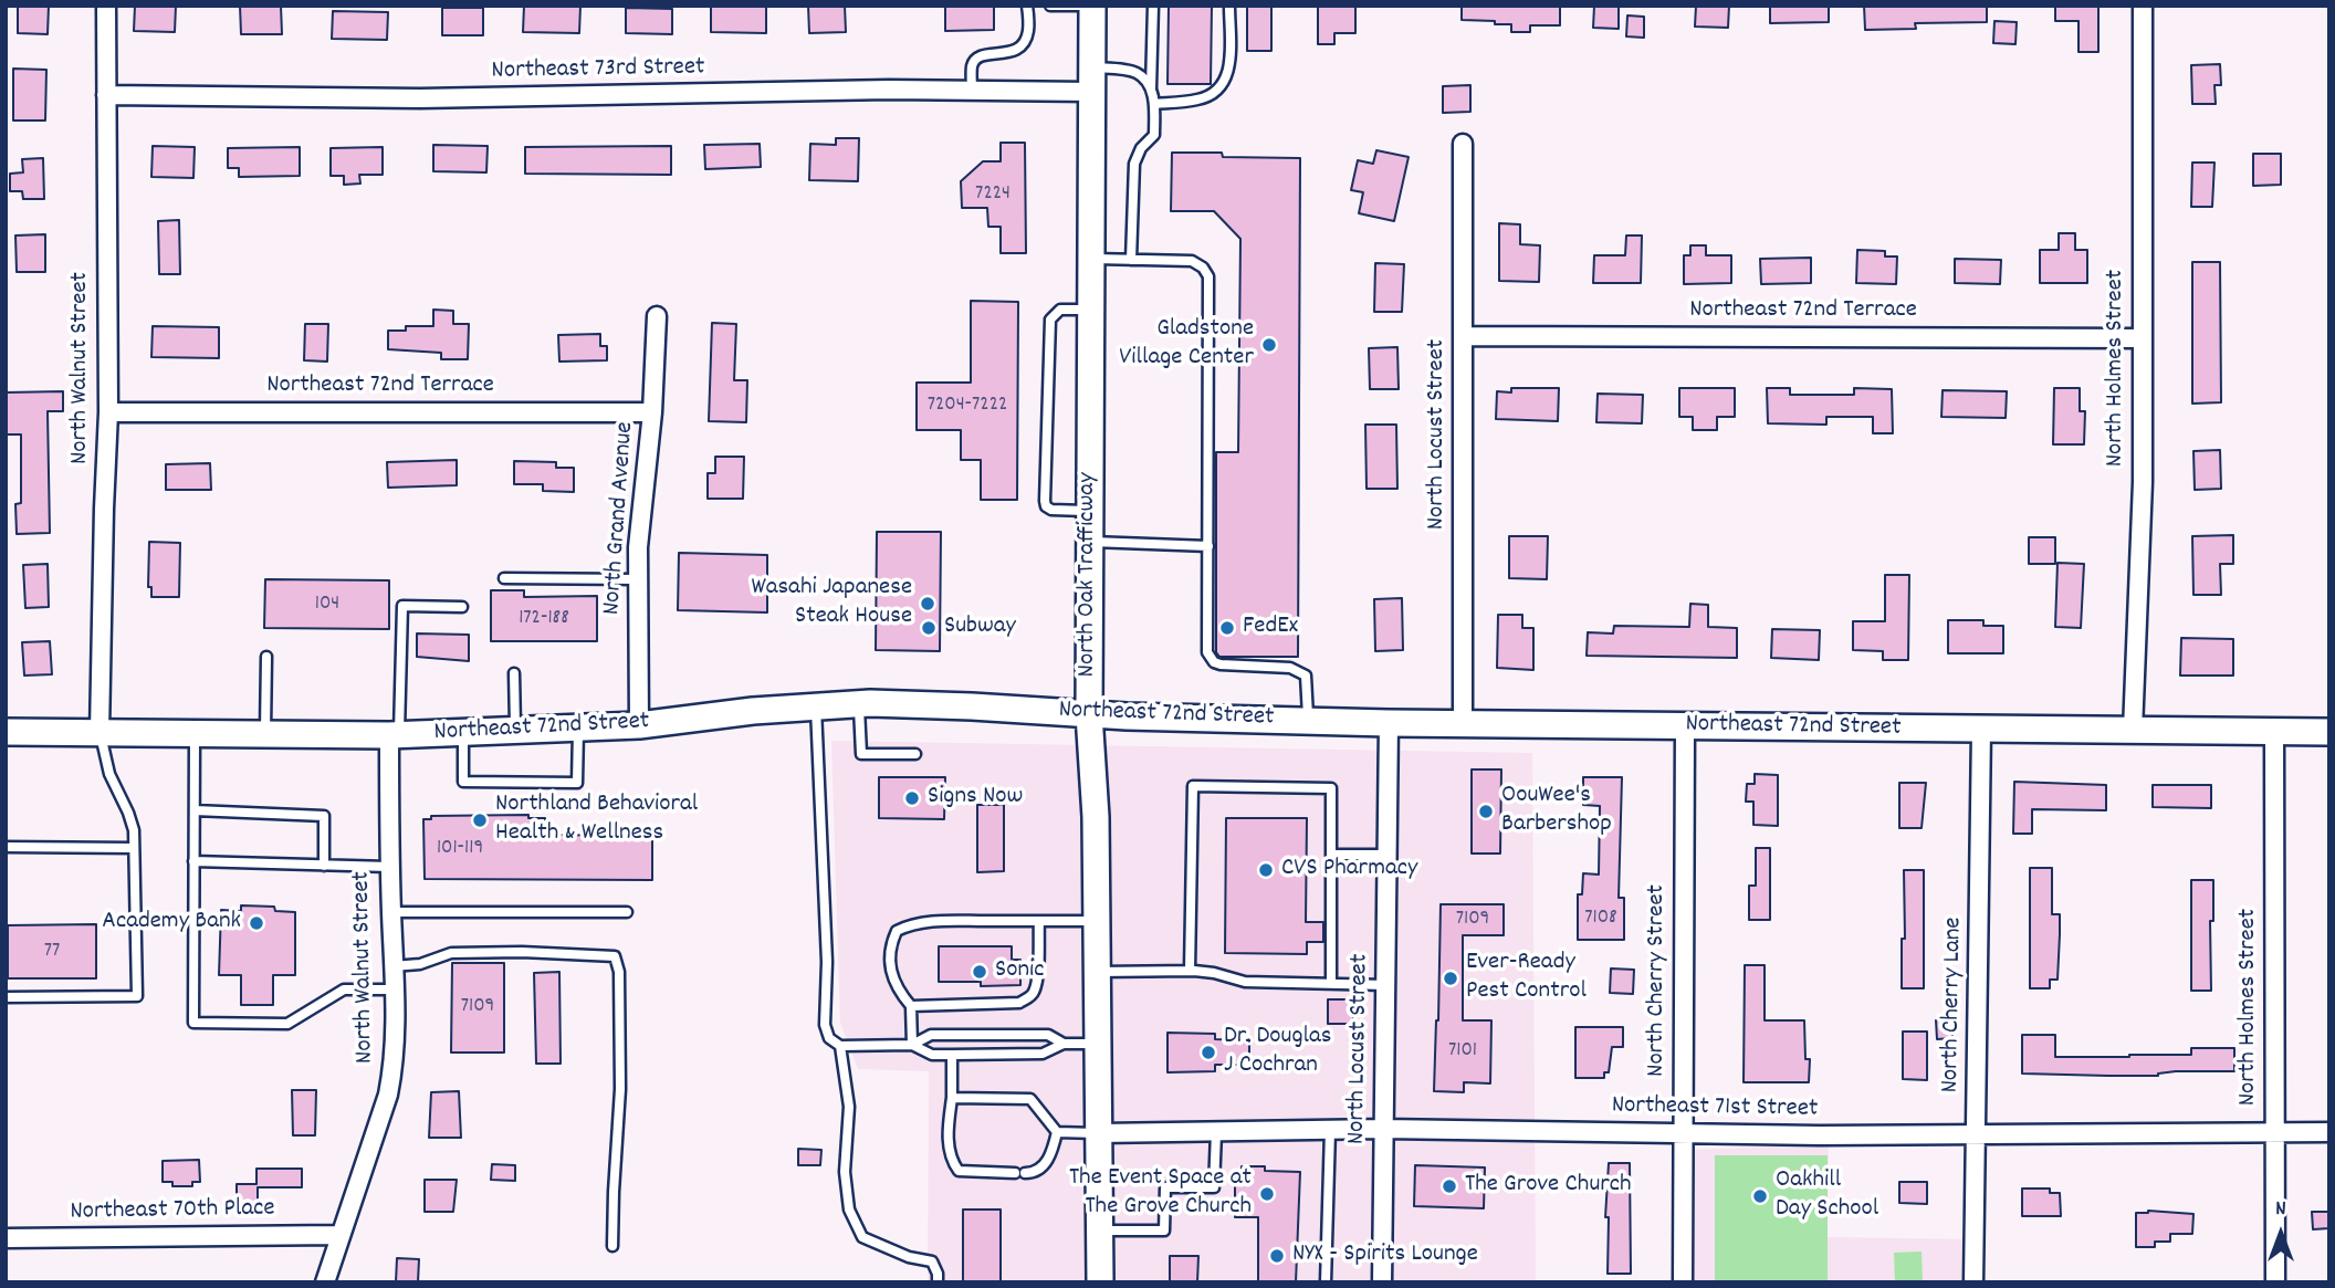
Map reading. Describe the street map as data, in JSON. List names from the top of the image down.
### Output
{
  "streets": {
    "main road": ["North Oak Trafficway", "Northeast 72nd Street"],
    "street": [
      "Northeast 73rd Street",
      "Northeast 72nd Terrace",
      "North Walnut Street",
      "North Holmes Street",
      "North Locust Street",
      "North Grand Avenue",
      "North Cherry Street",
      "North Cherry Lane",
      "Northeast 71st Street",
      "Northeast 70th Place"
    ]
  },
  "crossings": [
    ["Northeast 73rd Street", "North Walnut Street"],
    ["Northeast 73rd Street", "North Oak Trafficway"],
    ["Northeast 72nd Terrace", "North Walnut Street"],
    ["Northeast 72nd Terrace", "North Holmes Street"],
    ["Northeast 72nd Terrace", "North Locust Street"],
    ["Northeast 72nd Terrace", "North Grand Avenue"],
    ["North Walnut Street", "Northeast 72nd Street"],
    ["North Walnut Street", "Northeast 70th Place"],
    ["North Holmes Street", "Northeast 72nd Street"],
    ["North Holmes Street", "Northeast 71st Street"],
    ["North Locust Street", "Northeast 72nd Street"],
    ["North Locust Street", "Northeast 71st Street"],
    ["North Grand Avenue", "Northeast 72nd Street"],
    ["North Oak Trafficway", "Northeast 72nd Street"],
    ["North Oak Trafficway", "Northeast 71st Street"],
    ["Northeast 72nd Street", "North Cherry Street"],
    ["Northeast 72nd Street", "North Cherry Lane"],
    ["North Cherry Street", "Northeast 71st Street"],
    ["North Cherry Lane", "Northeast 71st Street"]
  ],
  "places": [
    "Gladstone Village Center",
    "Wasahi Japanese Steak House",
    "Subway",
    "FedEx",
    "Signs Now",
    "OouWee's Barbershop",
    "Northland Behavioral Health & Wellness",
    "CVS Pharmacy",
    "Academy Bank",
    "Sonic",
    "Ever-Ready Pest Control",
    "Dr. Douglas J Cochran",
    "The Grove Church",
    "The Event Space at The Grove Church",
    "Oakhill Day School",
    "NYX - Spirits Lounge"
  ],
  "house_numbers": [
    "7224",
    "7204-7222",
    "104",
    "172-188",
    "101-119",
    "7108",
    "7109",
    "77",
    "7109",
    "7101"
  ],
  "north": "top"
}
